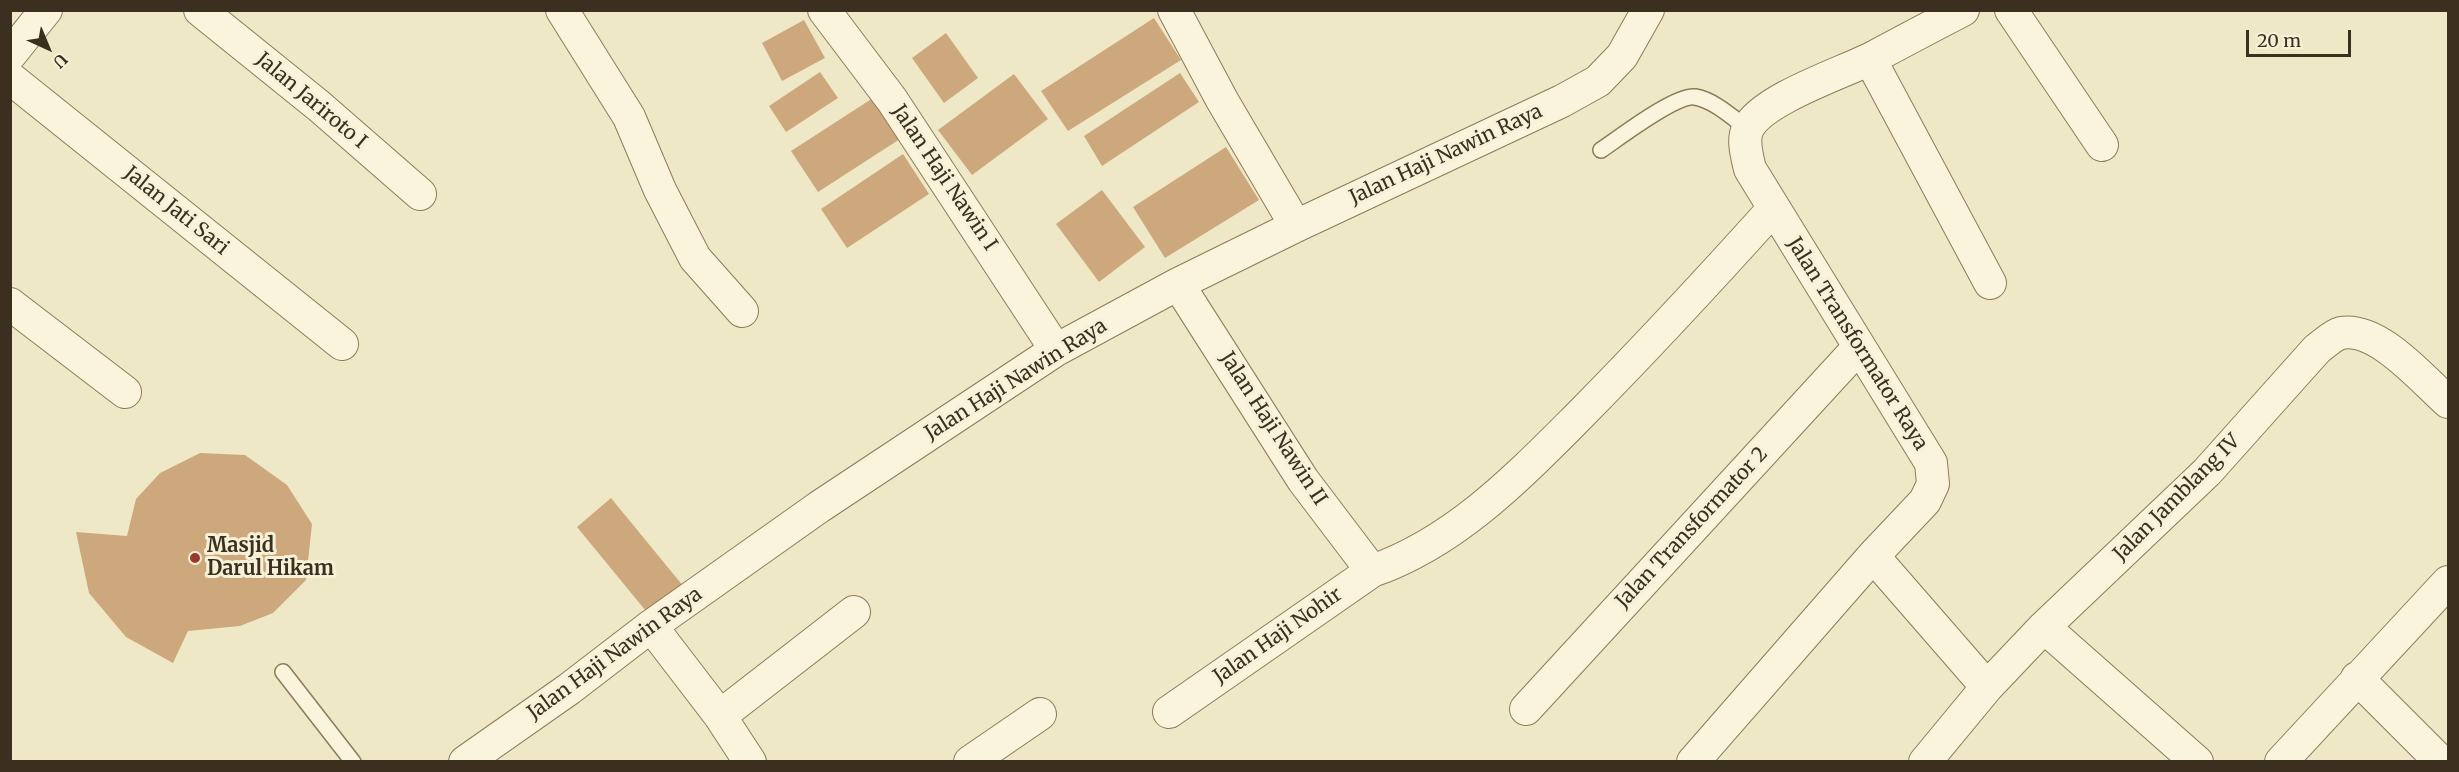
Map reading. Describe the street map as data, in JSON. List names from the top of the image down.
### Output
{
  "streets": {
    "street": [
      "Jalan Jariroto I",
      "Jalan Haji Nawin Raya",
      "Jalan Haji Nawin I",
      "Jalan Jati Sari",
      "Jalan Transformator Raya",
      "Jalan Haji Nawin II",
      "Jalan Jamblang IV",
      "Jalan Transformator 2",
      "Jalan Haji Nohir"
    ]
  },
  "crossings": [
    ["Jalan Haji Nawin Raya", "Jalan Haji Nawin I"],
    ["Jalan Haji Nawin Raya", "Jalan Haji Nawin II"],
    ["Jalan Transformator Raya", "Jalan Transformator 2"],
    ["Jalan Transformator Raya", "Jalan Haji Nohir"],
    ["Jalan Haji Nawin II", "Jalan Haji Nohir"]
  ],
  "places": ["Masjid Darul Hikam"],
  "scale_bar": "20 m",
  "north": "bottom right"
}
